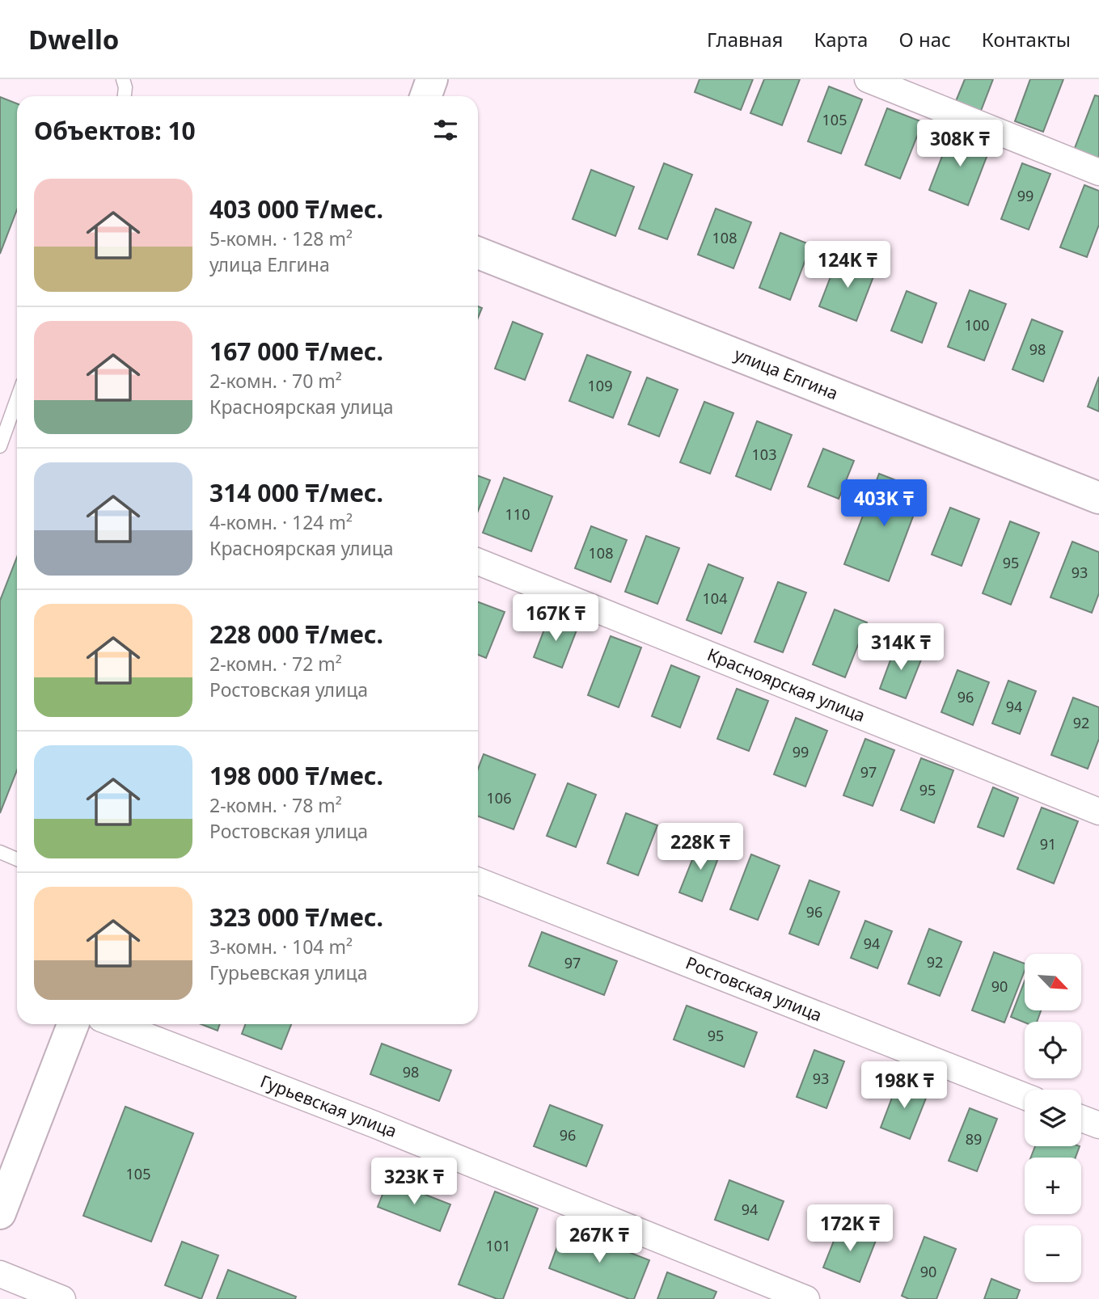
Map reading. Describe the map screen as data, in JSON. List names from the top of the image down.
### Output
{
  "streets": {
    "street": [
      "улица Елгина",
      "Красноярская улица",
      "Ростовская улица",
      "Гурьевская улица"
    ]
  },
  "house_numbers": [
    "105",
    "99",
    "108",
    "100",
    "98",
    "109",
    "103",
    "110",
    "108",
    "95",
    "93",
    "104",
    "96",
    "94",
    "92",
    "99",
    "97",
    "95",
    "106",
    "91",
    "96",
    "94",
    "92",
    "97",
    "90",
    "95",
    "98",
    "93",
    "96",
    "89",
    "105",
    "94",
    "101",
    "90"
  ],
  "north": "bottom right",
  "page": {
    "header": "Dwello",
    "nav": [
      "Главная",
      "Карта",
      "О нас",
      "Контакты"
    ],
    "heading": "Объектов: 10",
    "price": [
      "308K ₸",
      "124K ₸",
      "403K ₸",
      "167K ₸",
      "314K ₸",
      "228K ₸",
      "198K ₸",
      "323K ₸",
      "172K ₸",
      "267K ₸"
    ],
    "list": [
      {
        "name": "403 000 ₸/мес.",
        "note": "5-комн. · 128 m² · улица Елгина"
      },
      {
        "name": "167 000 ₸/мес.",
        "note": "2-комн. · 70 m² · Красноярская улица"
      },
      {
        "name": "314 000 ₸/мес.",
        "note": "4-комн. · 124 m² · Красноярская улица"
      },
      {
        "name": "228 000 ₸/мес.",
        "note": "2-комн. · 72 m² · Ростовская улица"
      },
      {
        "name": "198 000 ₸/мес.",
        "note": "2-комн. · 78 m² · Ростовская улица"
      },
      {
        "name": "323 000 ₸/мес.",
        "note": "3-комн. · 104 m² · Гурьевская улица"
      }
    ],
    "map_buttons": ["+", "−"]
  }
}
